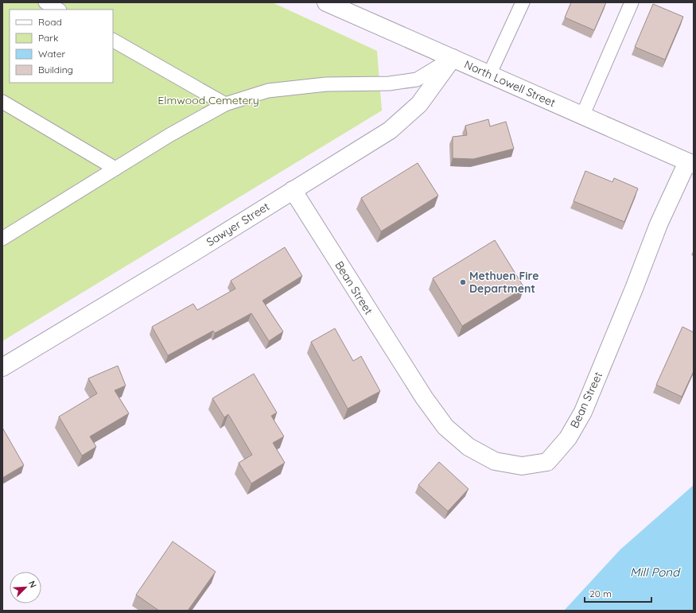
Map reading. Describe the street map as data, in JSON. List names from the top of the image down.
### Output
{
  "streets": {
    "street": ["North Lowell Street", "Sawyer Street", "Bean Street"]
  },
  "crossings": [
    ["North Lowell Street", "Sawyer Street"],
    ["North Lowell Street", "Bean Street"],
    ["Sawyer Street", "Bean Street"]
  ],
  "water": ["Mill Pond"],
  "parks": ["Elmwood Cemetery"],
  "places": ["Methuen Fire Department"],
  "legend": [
    "Road",
    "Park",
    "Water",
    "Building"
  ],
  "scale_bar": "20 m",
  "north": "top right"
}
